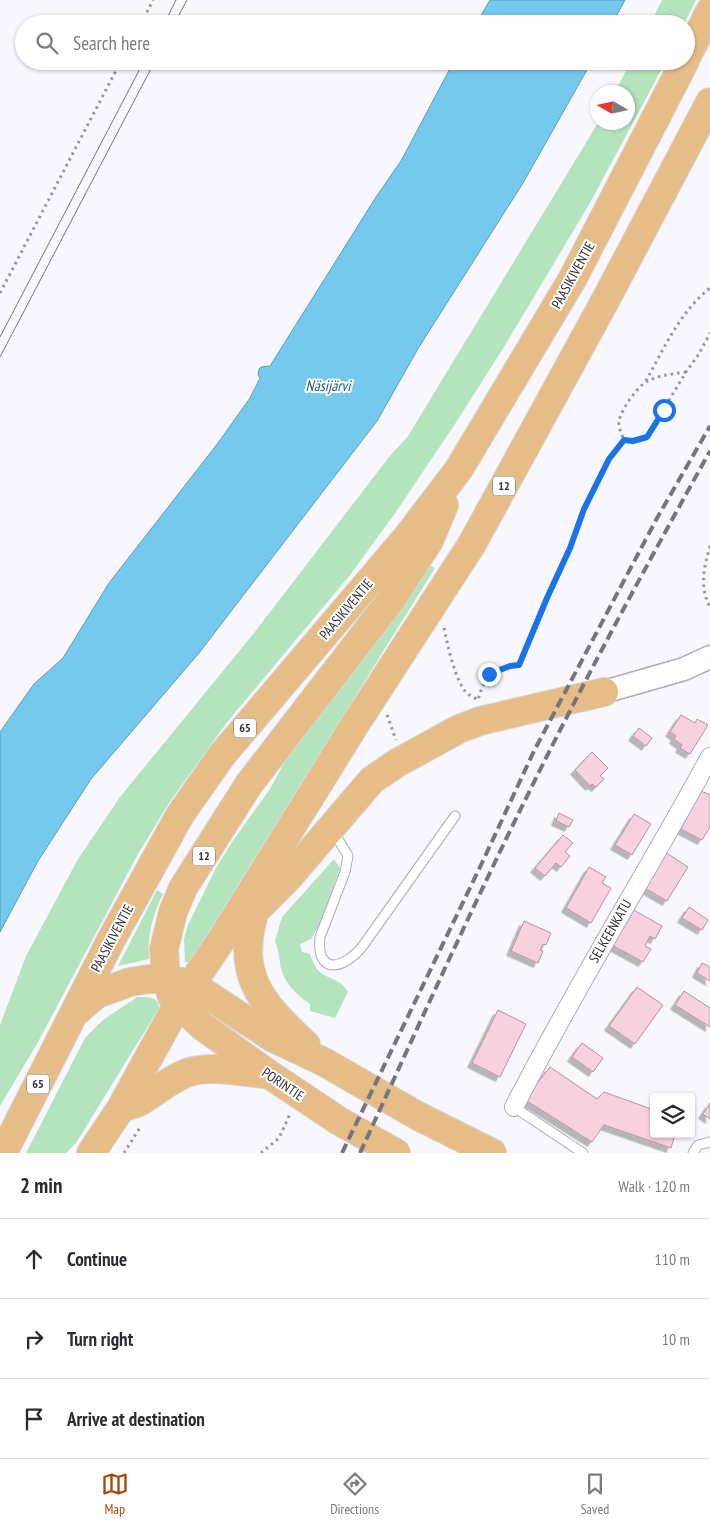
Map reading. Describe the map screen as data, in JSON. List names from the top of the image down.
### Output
{
  "streets": {
    "highway": [
      "PAASIKIVENTIE",
      "12",
      "65",
      "PORINTIE"
    ],
    "street": ["SELKEENKATU"]
  },
  "crossings": [
    ["PAASIKIVENTIE", "12"],
    ["12", "PORINTIE"]
  ],
  "water": ["Näsijärvi"],
  "north": "left",
  "page": {
    "search": "Search here",
    "heading": ["2 min", "Walk · 120 m"],
    "list": [
      ["Continue", "110 m"],
      ["Turn right", "10 m"],
      "Arrive at destination"
    ],
    "nav": ["Map", "Directions", "Saved"]
  }
}
